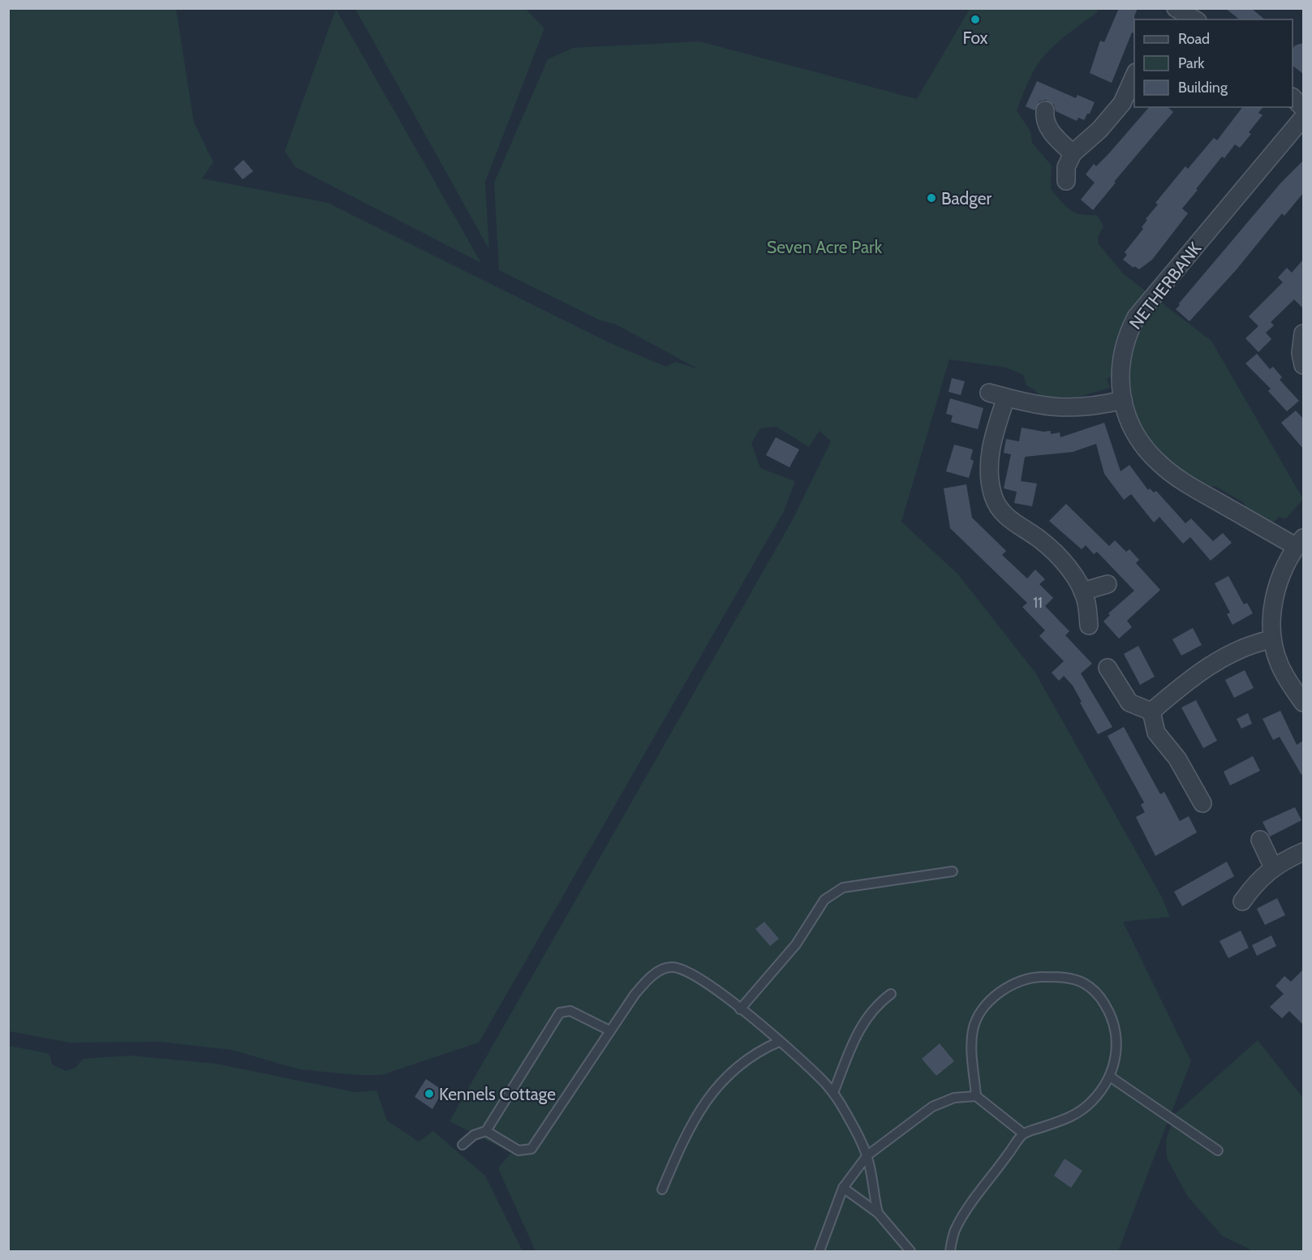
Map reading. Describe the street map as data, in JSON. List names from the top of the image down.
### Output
{
  "streets": {
    "street": ["NETHERBANK"]
  },
  "parks": ["Seven Acre Park"],
  "places": ["Fox", "Badger", "Kennels Cottage"],
  "house_numbers": ["11"],
  "legend": ["Road", "Park", "Building"]
}
